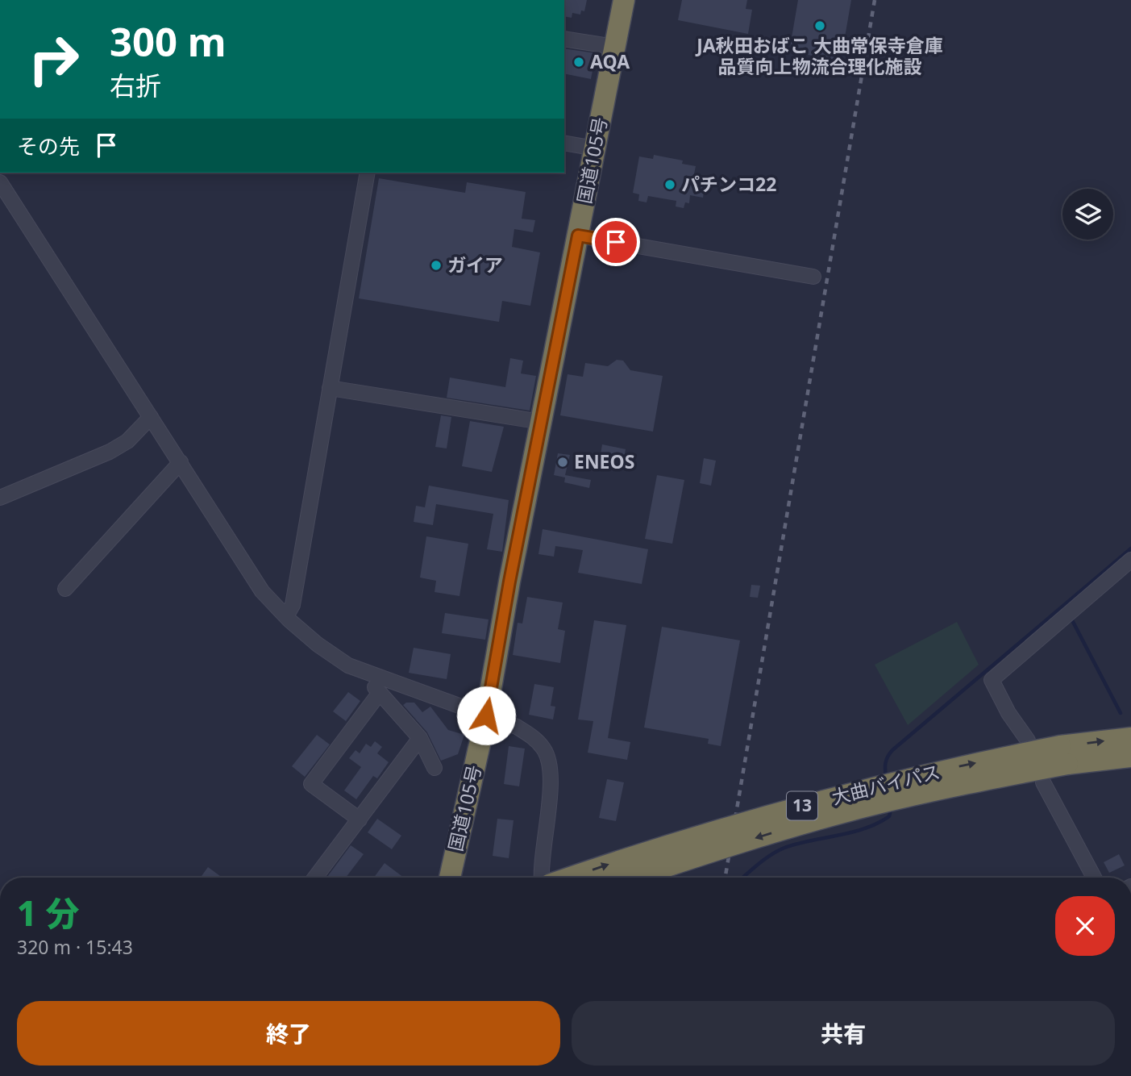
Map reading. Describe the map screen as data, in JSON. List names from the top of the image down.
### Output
{
  "streets": {
    "highway": ["国道105号", "大曲バイパス", "13"]
  },
  "places": [
    "JA秋田おばこ 大曲常保寺倉庫 品質向上物流合理化施設",
    "AQA",
    "パチンコ22",
    "ガイア",
    "ENEOS"
  ],
  "page": {
    "turn": ["300 m", "右折"],
    "then": "その先",
    "heading": ["1 分", "320 m · 15:43"],
    "buttons": ["終了", "共有"]
  }
}
